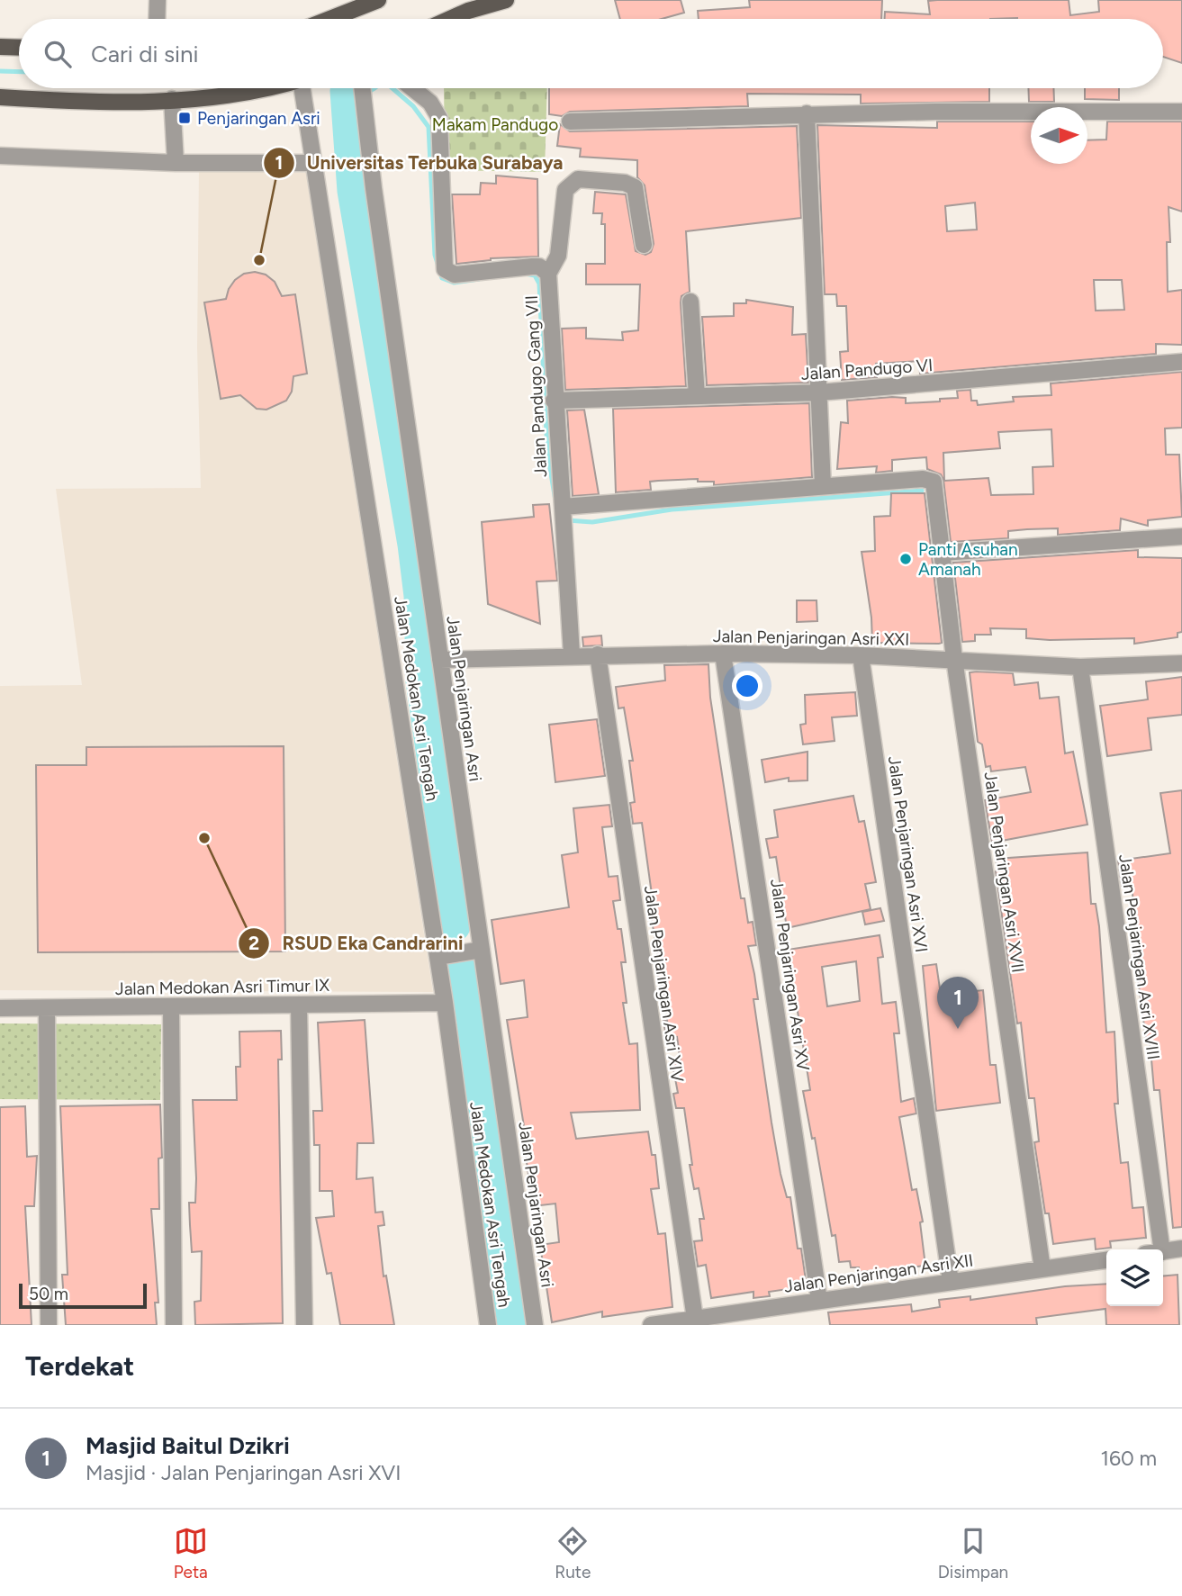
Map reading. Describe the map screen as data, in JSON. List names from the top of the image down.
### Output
{
  "streets": {
    "street": [
      "Jalan Pandugo VI",
      "Jalan Pandugo Gang VII",
      "Jalan Penjaringan Asri XXI",
      "Jalan Medokan Asri Tengah",
      "Jalan Penjaringan Asri",
      "Jalan Penjaringan Asri XVI",
      "Jalan Penjaringan Asri XVII",
      "Jalan Penjaringan Asri XVIII",
      "Jalan Penjaringan Asri XV",
      "Jalan Penjaringan Asri XIV",
      "Jalan Medokan Asri Timur IX",
      "Jalan Penjaringan Asri XII"
    ]
  },
  "crossings": [
    ["Jalan Pandugo VI", "Jalan Pandugo Gang VII"],
    ["Jalan Pandugo Gang VII", "Jalan Penjaringan Asri XXI"],
    ["Jalan Penjaringan Asri XXI", "Jalan Penjaringan Asri"],
    ["Jalan Penjaringan Asri XXI", "Jalan Penjaringan Asri XVI"],
    ["Jalan Penjaringan Asri XXI", "Jalan Penjaringan Asri XVII"],
    ["Jalan Penjaringan Asri XXI", "Jalan Penjaringan Asri XVIII"],
    ["Jalan Penjaringan Asri XXI", "Jalan Penjaringan Asri XV"],
    ["Jalan Penjaringan Asri XXI", "Jalan Penjaringan Asri XIV"],
    ["Jalan Medokan Asri Tengah", "Jalan Medokan Asri Timur IX"],
    ["Jalan Penjaringan Asri XVI", "Jalan Penjaringan Asri XII"],
    ["Jalan Penjaringan Asri XVII", "Jalan Penjaringan Asri XII"],
    ["Jalan Penjaringan Asri XV", "Jalan Penjaringan Asri XII"],
    ["Jalan Penjaringan Asri XIV", "Jalan Penjaringan Asri XII"]
  ],
  "parks": ["Makam Pandugo"],
  "places": {
    "transit": ["Penjaringan Asri"],
    "other": ["Universitas Terbuka Surabaya", "Panti Asuhan Amanah", "RSUD Eka Candrarini"]
  },
  "scale_bar": "50 m",
  "north": "right",
  "page": {
    "search": "Cari di sini",
    "pins": "1",
    "scale": "50 m",
    "heading": "Terdekat",
    "list": [
      {
        "mark": "1",
        "name": "Masjid Baitul Dzikri",
        "note": "Masjid · Jalan Penjaringan Asri XVI",
        "value": "160 m"
      }
    ],
    "nav": ["Peta", "Rute", "Disimpan"]
  }
}
